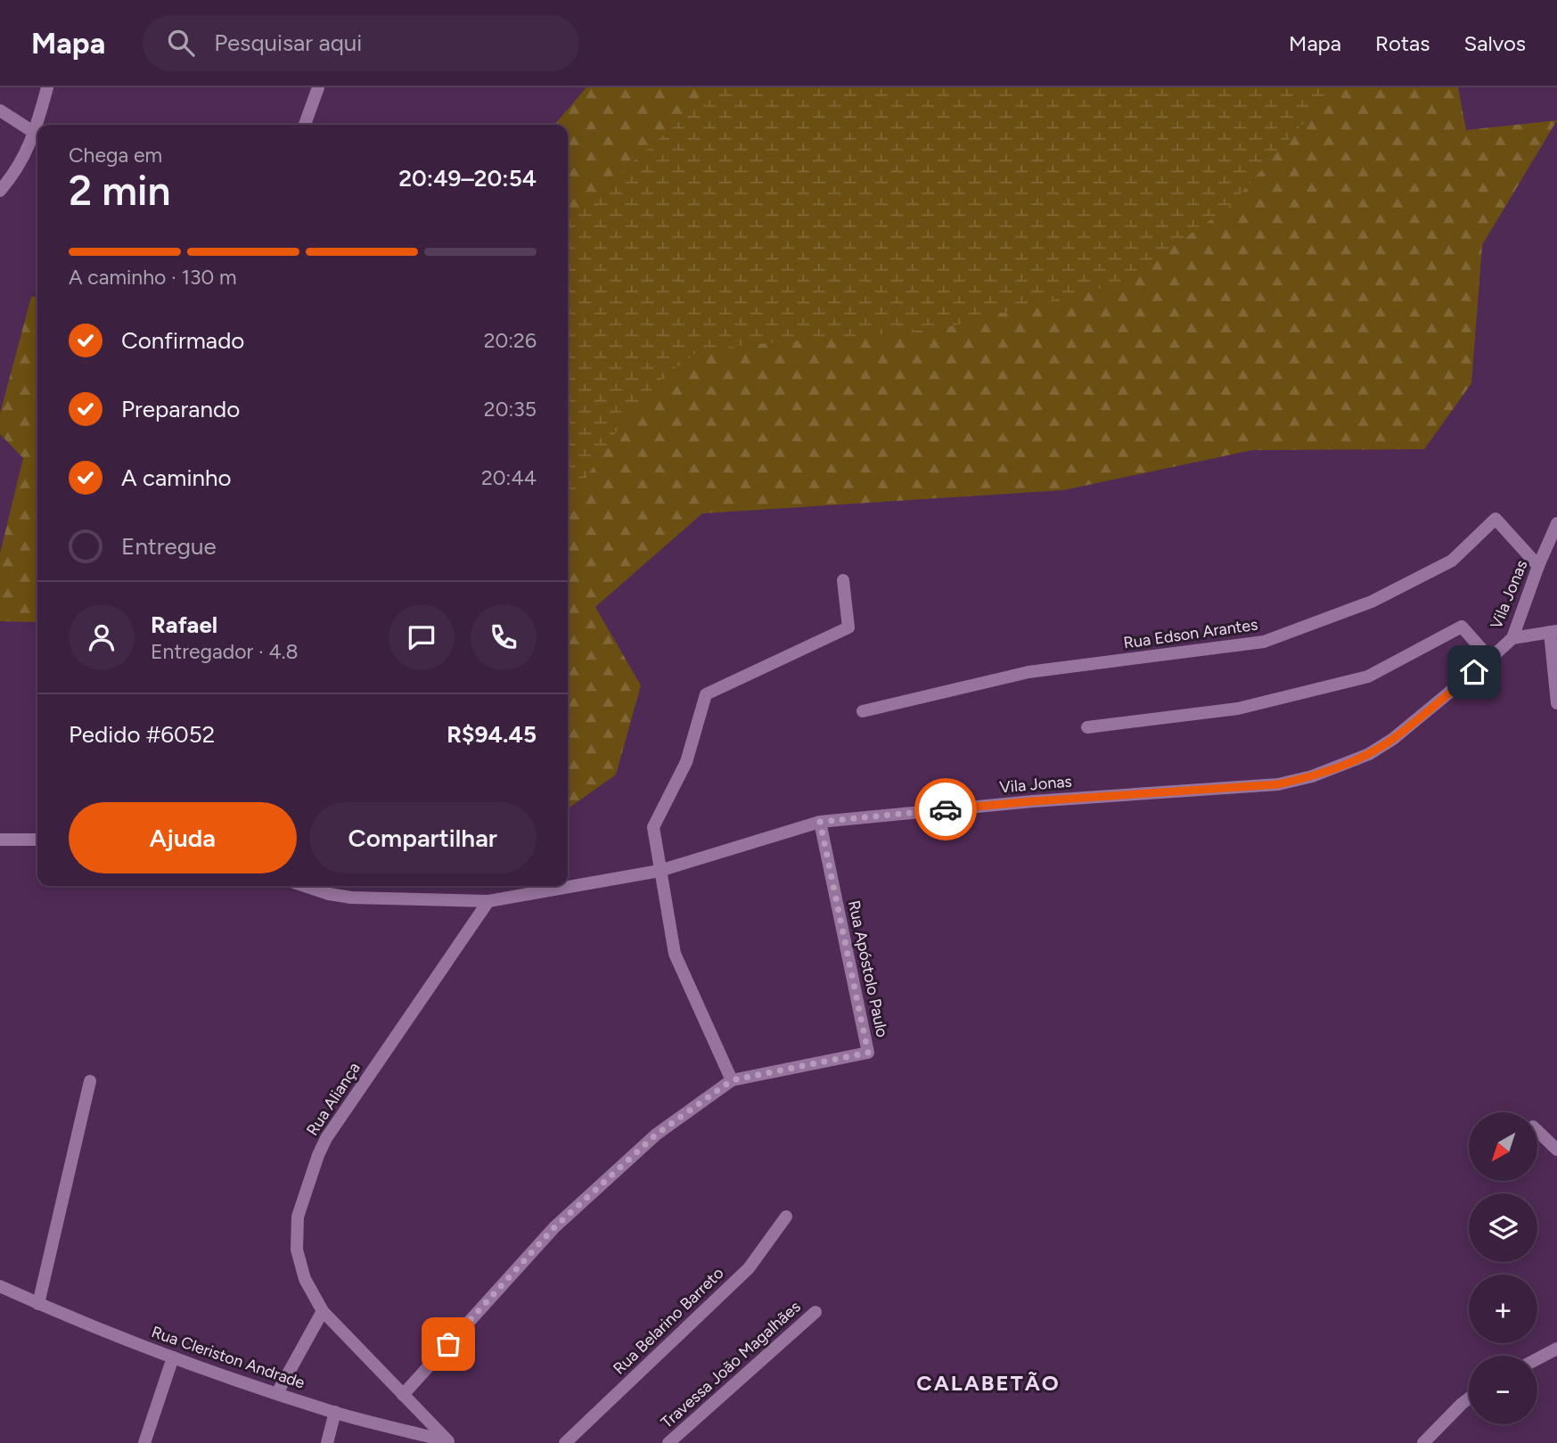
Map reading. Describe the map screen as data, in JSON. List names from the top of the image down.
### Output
{
  "streets": {
    "street": [
      "Vila Jonas",
      "Rua Edson Arantes",
      "Rua Apóstolo Paulo",
      "Rua Aliança",
      "Rua Belarino Barreto",
      "Rua Cleriston Andrade",
      "Travessa João Magalhães"
    ]
  },
  "crossings": [
    ["Vila Jonas", "Rua Edson Arantes"],
    ["Vila Jonas", "Rua Apóstolo Paulo"],
    ["Vila Jonas", "Rua Aliança"],
    ["Rua Apóstolo Paulo", "Rua Aliança"],
    ["Rua Aliança", "Rua Cleriston Andrade"]
  ],
  "districts": ["CALABETÃO"],
  "north": "bottom left",
  "page": {
    "header": "Mapa",
    "search": "Pesquisar aqui",
    "nav": ["Mapa", "Rotas", "Salvos"],
    "heading": ["2 min", "Chega em", "20:49–20:54"],
    "panel": [
      "Rafael",
      "Entregador · 4.8",
      "Pedido #6052",
      "R$94.45"
    ],
    "bar": "A caminho · 130 m",
    "list": [
      ["Confirmado", "20:26"],
      ["Preparando", "20:35"],
      ["A caminho", "20:44"],
      "Entregue"
    ],
    "buttons": ["Ajuda", "Compartilhar"],
    "map_buttons": ["+", "−"]
  }
}
